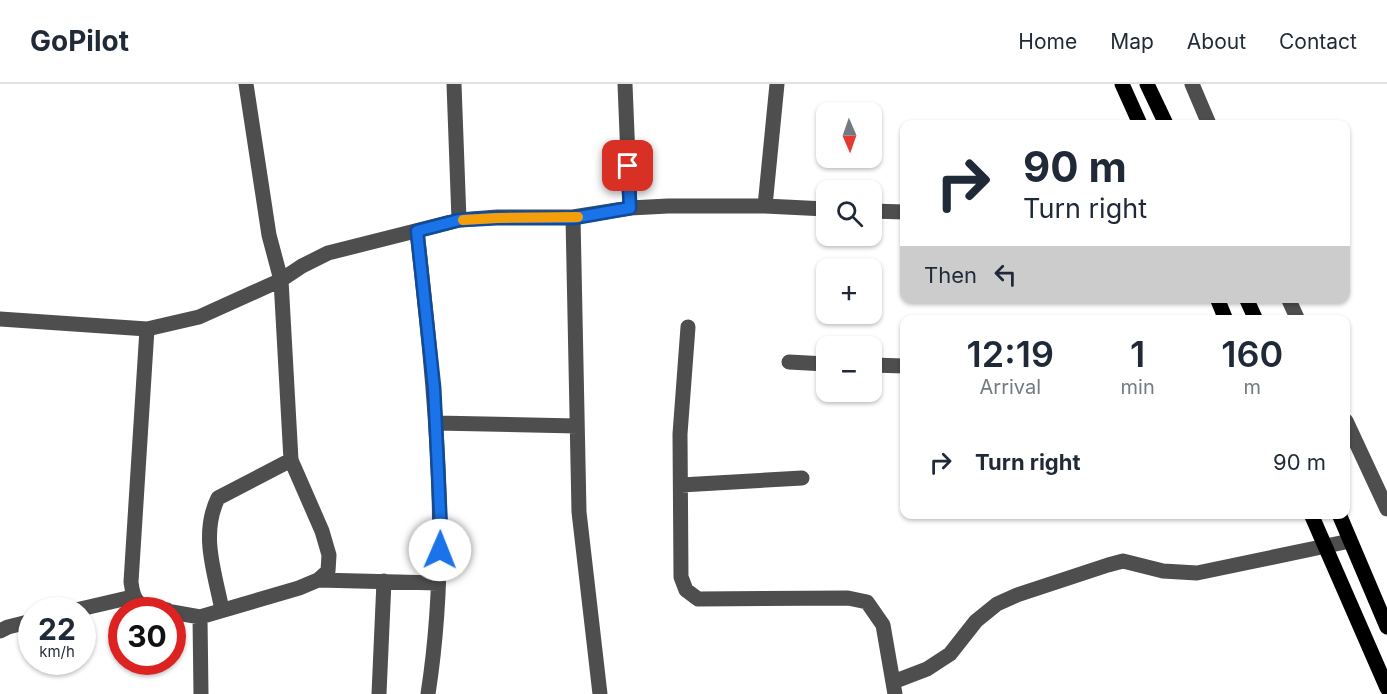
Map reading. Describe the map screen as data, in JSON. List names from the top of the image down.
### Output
{
  "north": "bottom",
  "page": {
    "header": "GoPilot",
    "nav": [
      "Home",
      "Map",
      "About",
      "Contact"
    ],
    "map_buttons": ["+", "−"],
    "turn": ["90 m", "Turn right"],
    "then": "Then",
    "eta": [
      "12:19",
      "Arrival",
      "1",
      "min",
      "160",
      "m"
    ],
    "list": [
      {
        "name": "Turn right",
        "value": "90 m"
      }
    ],
    "speed": "22 km/h",
    "limit": "30"
  }
}
